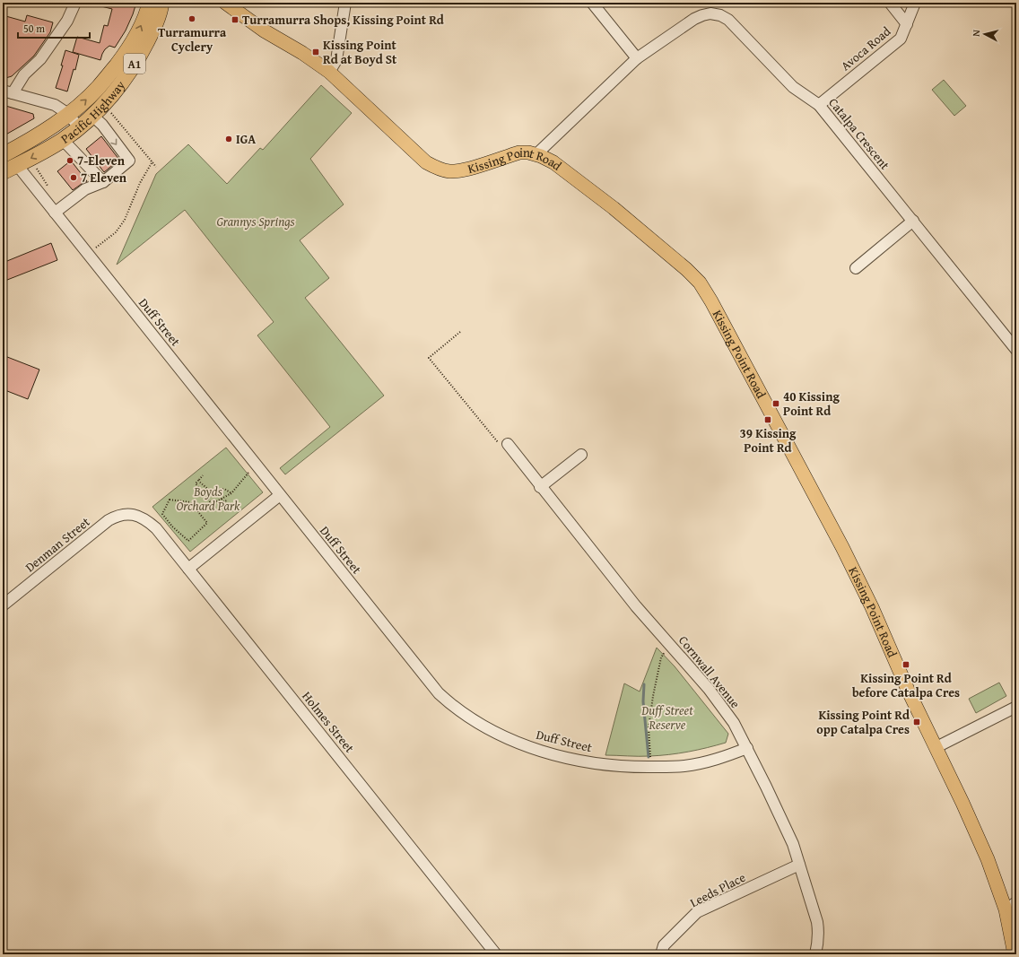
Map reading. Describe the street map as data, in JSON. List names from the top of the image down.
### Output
{
  "streets": {
    "highway": ["A1", "Pacific Highway"],
    "main road": ["Kissing Point Road"],
    "street": [
      "Avoca Road",
      "Catalpa Crescent",
      "Duff Street",
      "Denman Street",
      "Cornwall Avenue",
      "Holmes Street",
      "Leeds Place"
    ]
  },
  "crossings": [
    ["Avoca Road", "Catalpa Crescent"],
    ["Pacific Highway", "Duff Street"],
    ["Catalpa Crescent", "Kissing Point Road"],
    ["Duff Street", "Cornwall Avenue"],
    ["Denman Street", "Holmes Street"],
    ["Cornwall Avenue", "Leeds Place"]
  ],
  "parks": ["Grannys Springs", "Boyds Orchard Park", "Duff Street Reserve"],
  "places": {
    "other": [
      "Turramurra Cyclery",
      "IGA",
      "7-Eleven",
      "7 Eleven"
    ],
    "transit": [
      "Turramurra Shops, Kissing Point Rd",
      "Kissing Point Rd at Boyd St",
      "40 Kissing Point Rd",
      "39 Kissing Point Rd",
      "Kissing Point Rd before Catalpa Cres",
      "Kissing Point Rd opp Catalpa Cres"
    ]
  },
  "scale_bar": "50 m",
  "north": "left"
}
